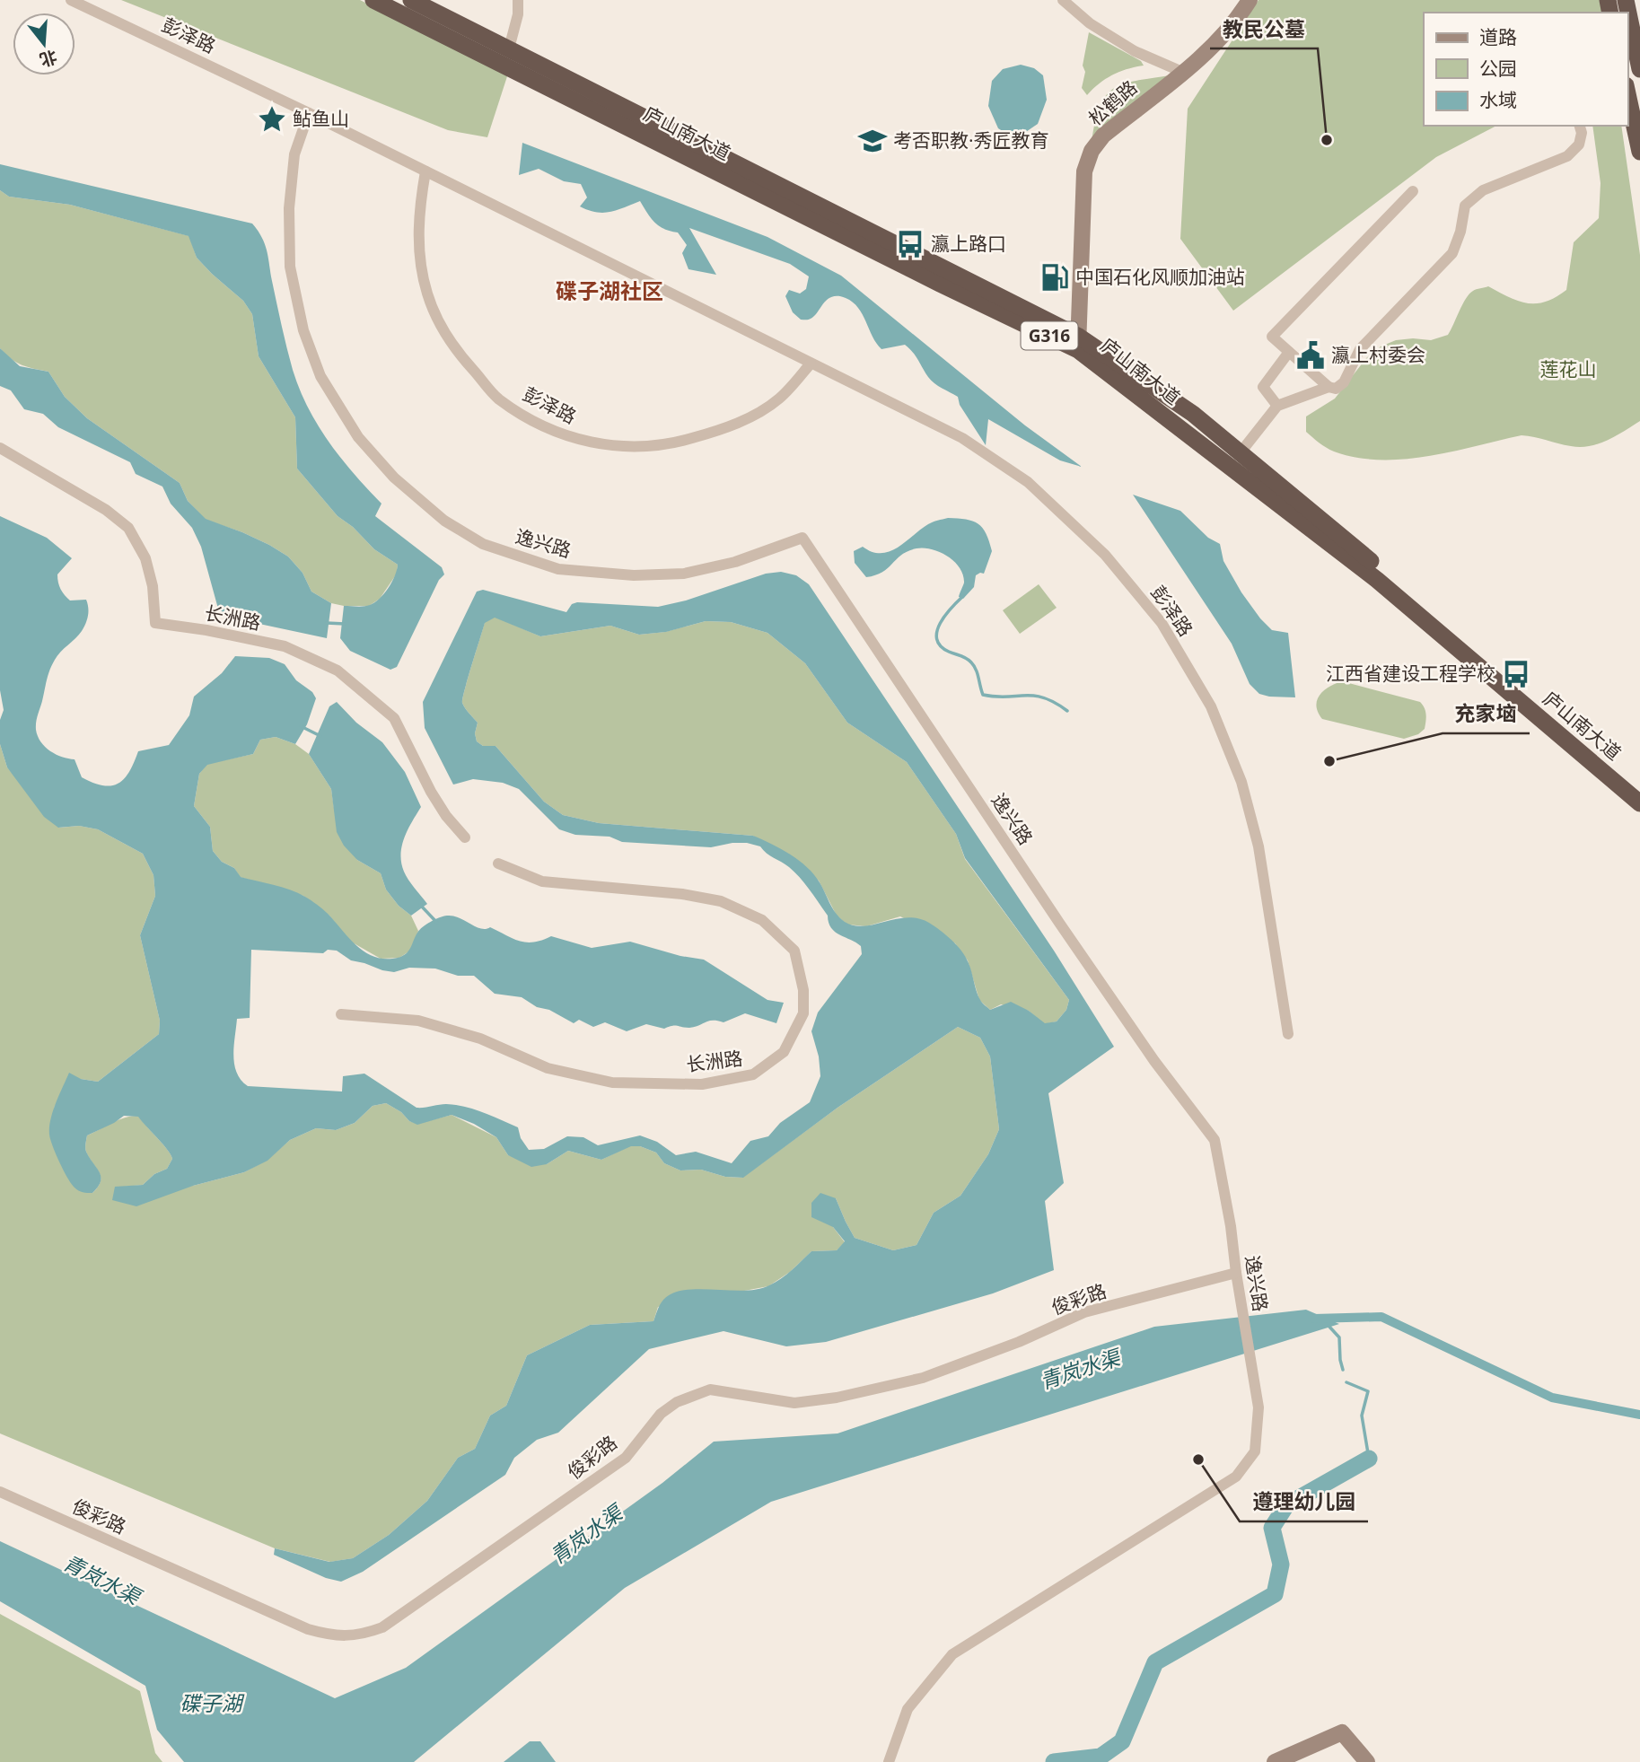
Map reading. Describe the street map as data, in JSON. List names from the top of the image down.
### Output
{
  "streets": {
    "highway": ["庐山南大道", "G316"],
    "main road": ["松鹤路"],
    "street": [
      "彭泽路",
      "逸兴路",
      "长洲路",
      "俊彩路"
    ]
  },
  "crossings": [
    ["彭泽路", "逸兴路"],
    ["松鹤路", "庐山南大道"],
    ["逸兴路", "俊彩路"]
  ],
  "districts": ["碟子湖社区"],
  "water": ["青岚水渠", "碟子湖"],
  "parks": ["莲花山"],
  "places": {
    "place": ["鲇鱼山"],
    "other": ["教民公墓", "充家垴", "遵理幼儿园"],
    "school or university": ["考否职教·秀匠教育"],
    "bus stop": ["瀛上路口", "江西省建设工程学校"],
    "fuel station": ["中国石化风顺加油站"],
    "public building": ["瀛上村委会"]
  },
  "legend": ["道路", "公园", "水域"],
  "north": "bottom"
}
